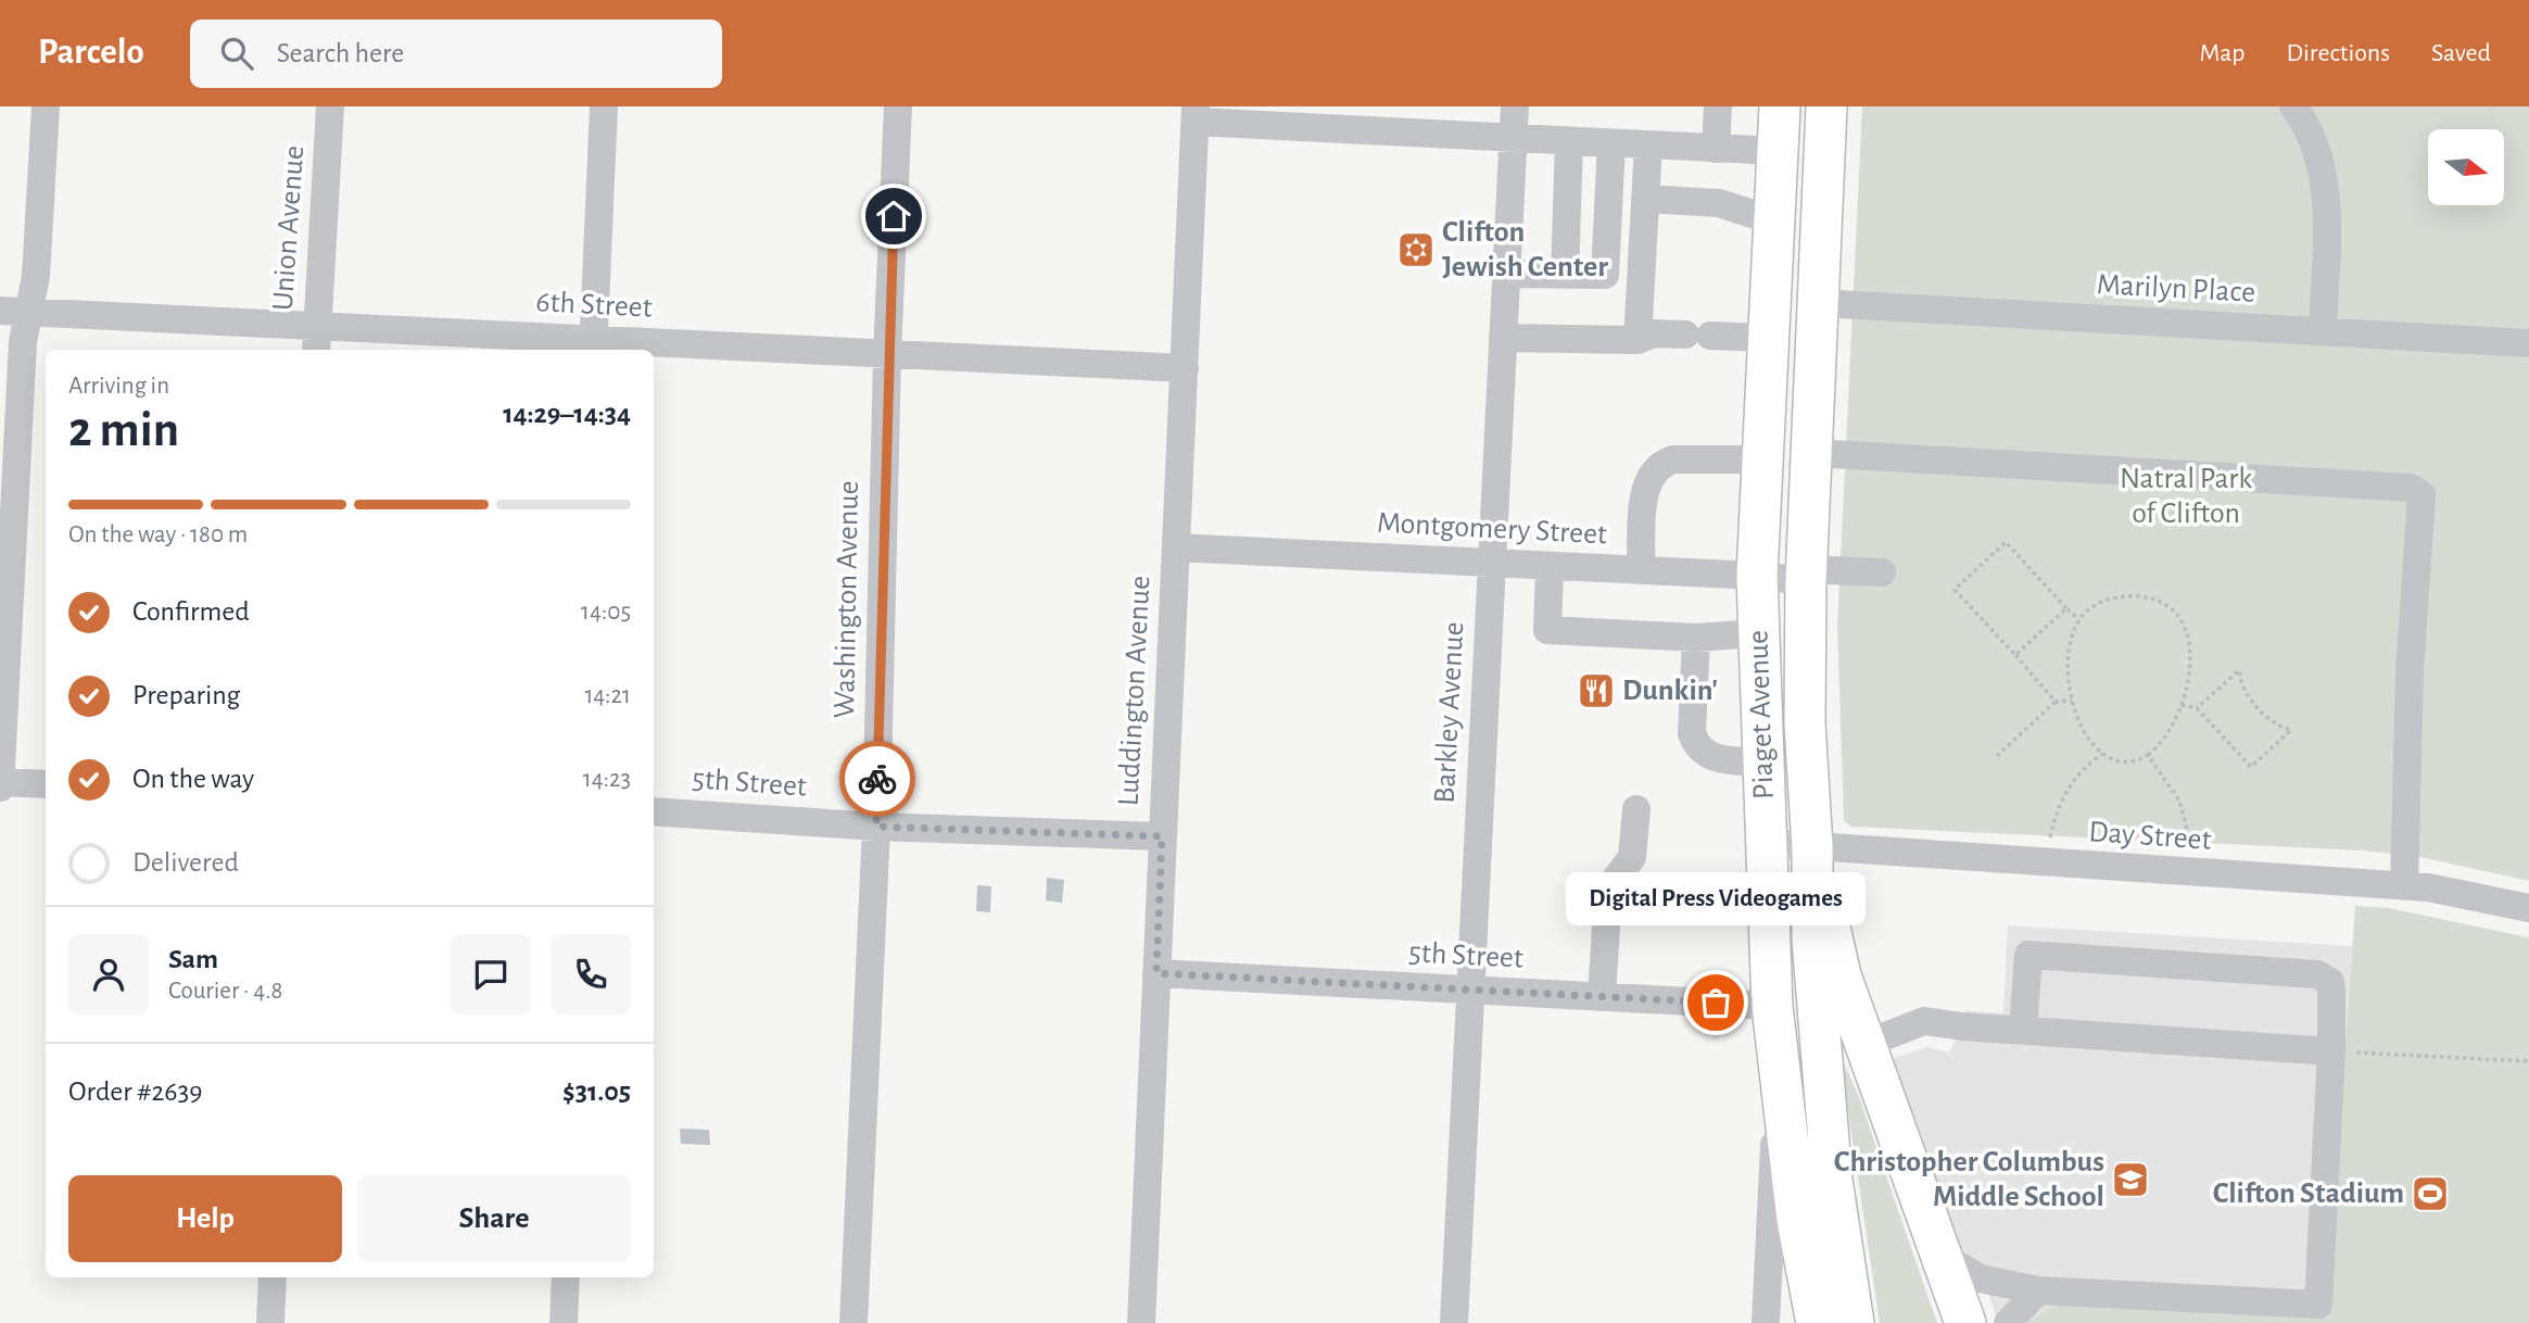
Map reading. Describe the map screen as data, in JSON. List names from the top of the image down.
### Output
{
  "streets": {
    "highway": ["Piaget Avenue"],
    "street": [
      "Union Avenue",
      "Marilyn Place",
      "6th Street",
      "Montgomery Street",
      "Washington Avenue",
      "Luddington Avenue",
      "Barkley Avenue",
      "5th Street",
      "Day Street"
    ]
  },
  "crossings": [
    ["Union Avenue", "6th Street"],
    ["Marilyn Place", "Piaget Avenue"],
    ["6th Street", "Washington Avenue"],
    ["6th Street", "Luddington Avenue"],
    ["Montgomery Street", "Luddington Avenue"],
    ["Montgomery Street", "Barkley Avenue"],
    ["Montgomery Street", "Piaget Avenue"],
    ["Washington Avenue", "5th Street"],
    ["Luddington Avenue", "5th Street"],
    ["Barkley Avenue", "5th Street"],
    ["Piaget Avenue", "5th Street"],
    ["Piaget Avenue", "Day Street"]
  ],
  "parks": ["Natral Park of Clifton"],
  "places": {
    "synagogue": ["Clifton Jewish Center"],
    "restaurant": ["Dunkin'"],
    "other": ["Digital Press Videogames"],
    "school or university": ["Christopher Columbus Middle School"],
    "sports": ["Clifton Stadium"]
  },
  "north": "right",
  "page": {
    "header": "Parcelo",
    "search": "Search here",
    "nav": ["Map", "Directions", "Saved"],
    "heading": ["2 min", "Arriving in", "14:29–14:34"],
    "panel": [
      "Sam",
      "Courier · 4.8",
      "Order #2639",
      "$31.05"
    ],
    "bar": "On the way · 180 m",
    "list": [
      ["Confirmed", "14:05"],
      ["Preparing", "14:21"],
      ["On the way", "14:23"],
      "Delivered"
    ],
    "bubble": "Digital Press Videogames",
    "buttons": ["Help", "Share"]
  }
}
